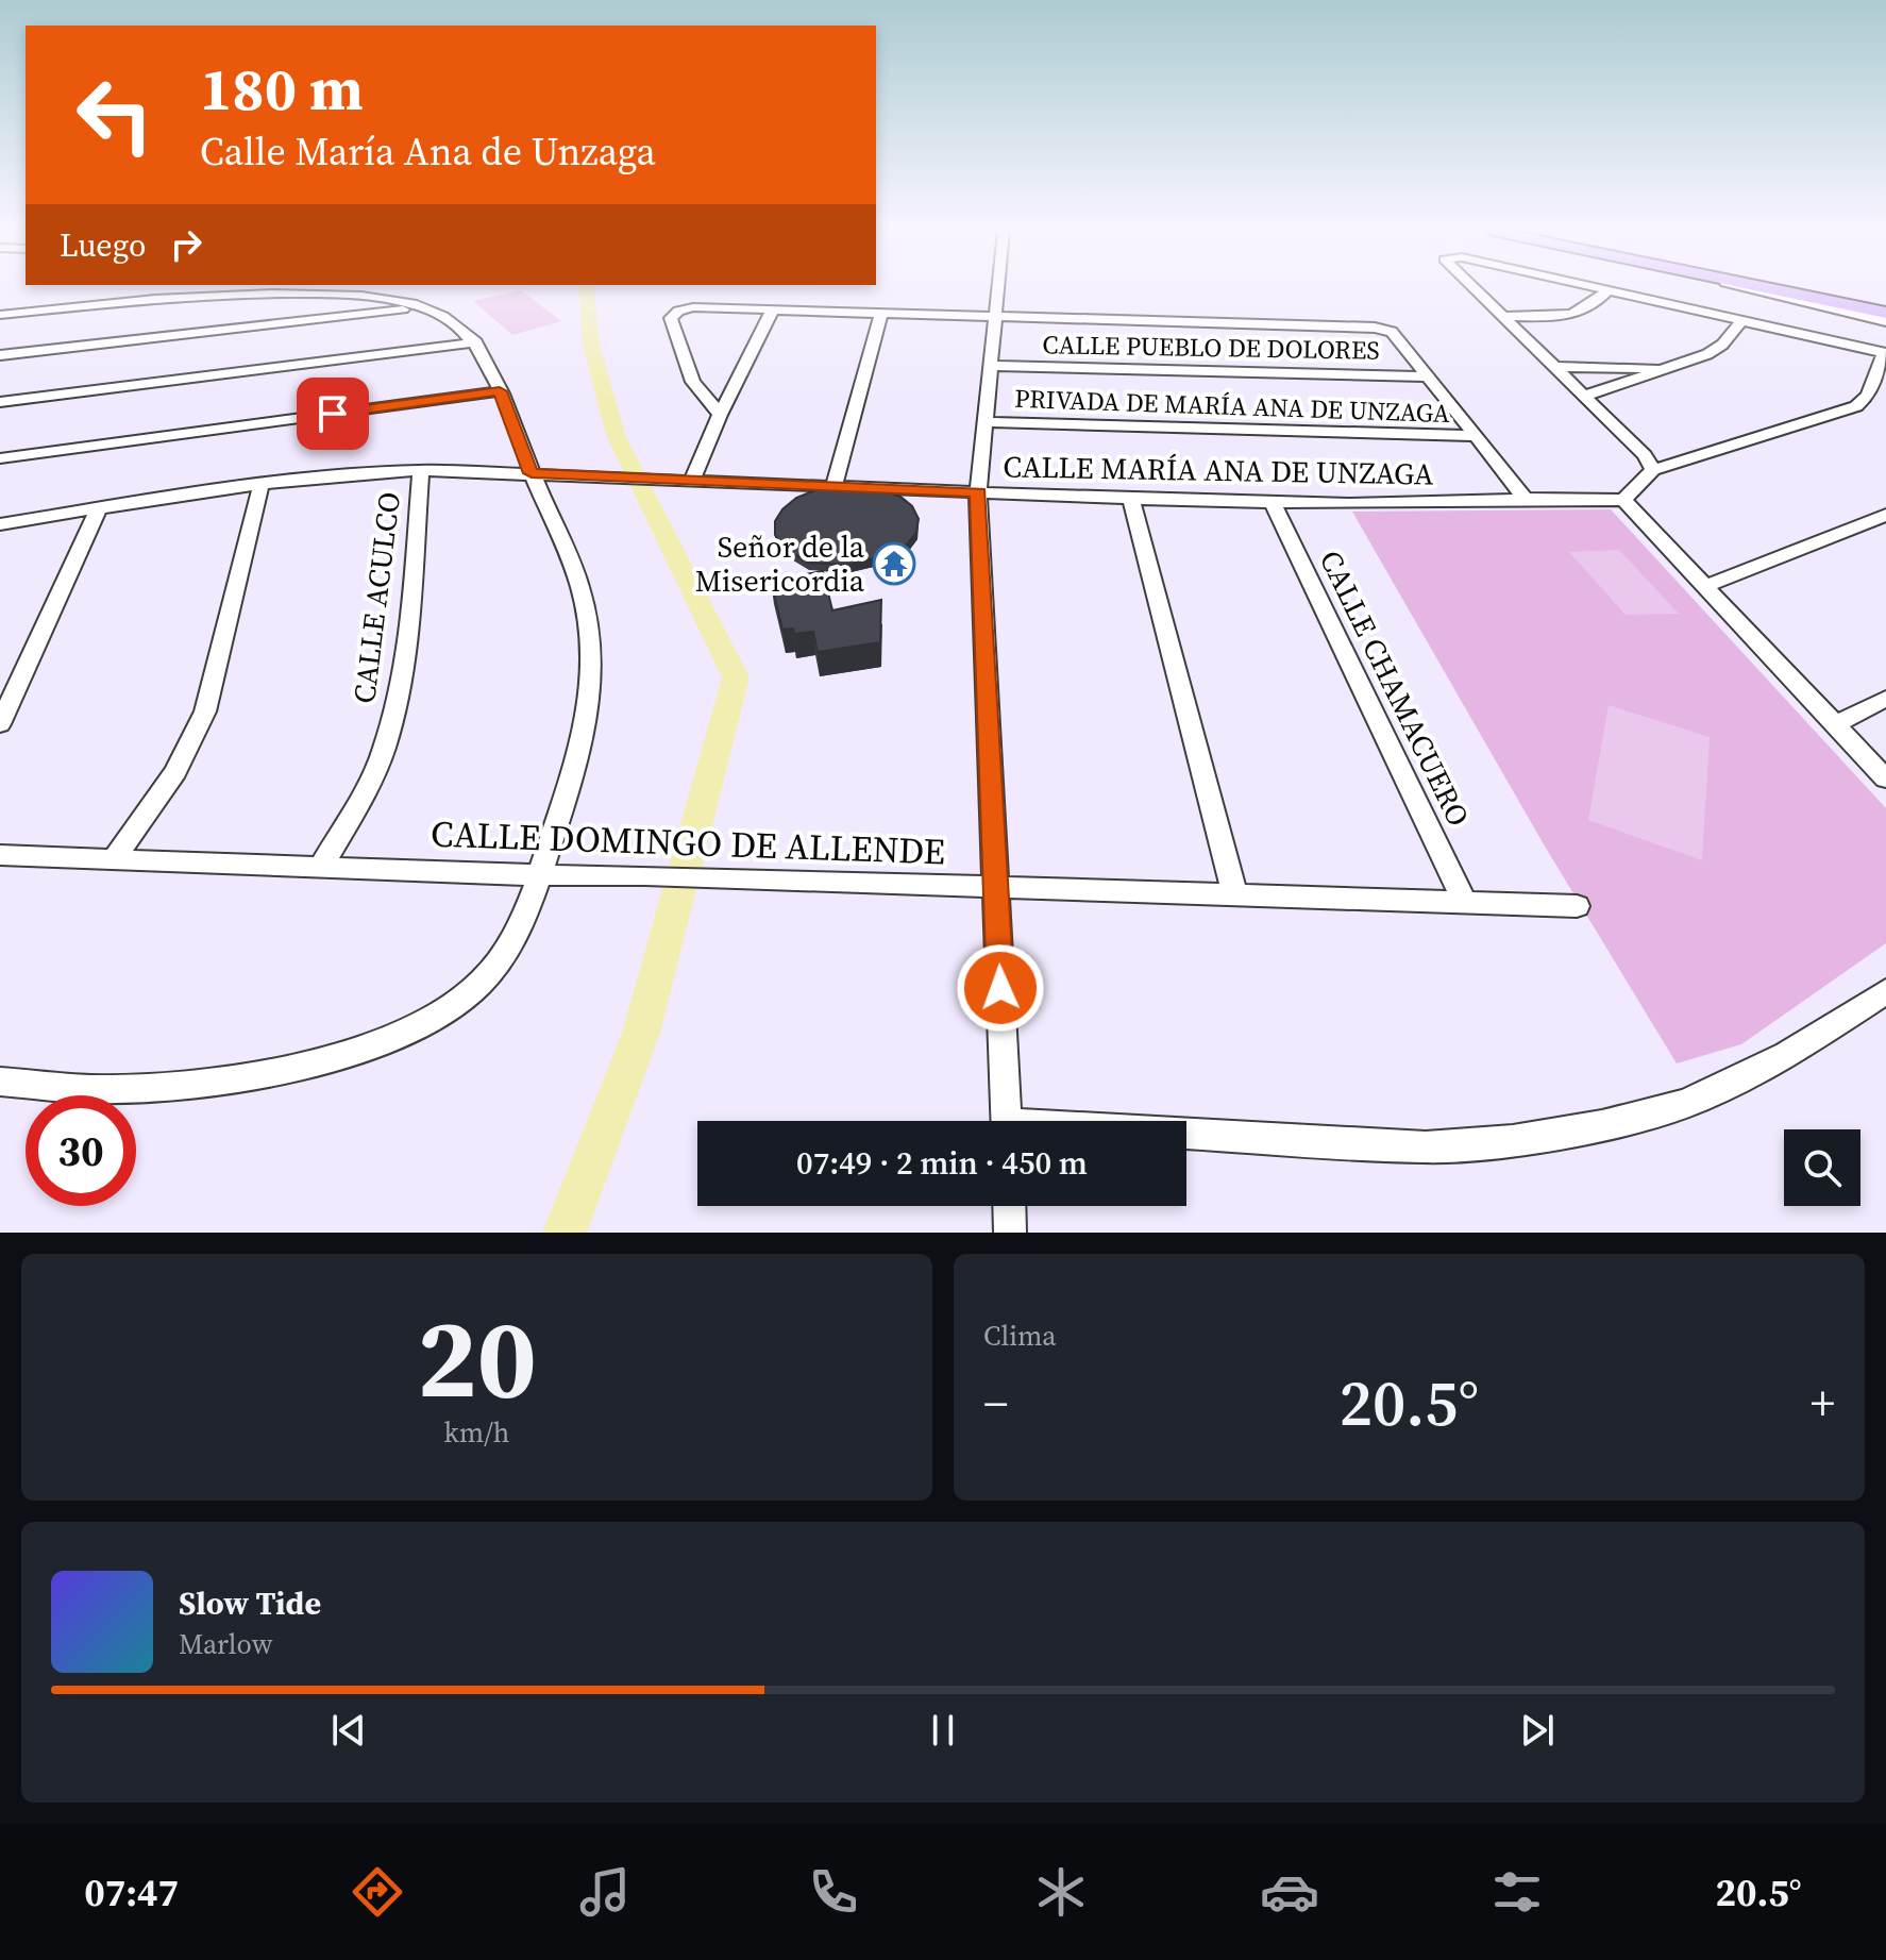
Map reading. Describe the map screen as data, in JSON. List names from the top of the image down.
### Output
{
  "streets": {
    "street": [
      "CALLE PUEBLO DE DOLORES",
      "PRIVADA DE MARÍA ANA DE UNZAGA",
      "CALLE MARÍA ANA DE UNZAGA",
      "CALLE ACULCO",
      "CALLE CHAMACUERO",
      "CALLE DOMINGO DE ALLENDE"
    ]
  },
  "crossings": [
    ["CALLE MARÍA ANA DE UNZAGA", "CALLE ACULCO"],
    ["CALLE MARÍA ANA DE UNZAGA", "CALLE CHAMACUERO"],
    ["CALLE ACULCO", "CALLE DOMINGO DE ALLENDE"],
    ["CALLE CHAMACUERO", "CALLE DOMINGO DE ALLENDE"]
  ],
  "places": {
    "temple": ["Señor de la Misericordia"]
  },
  "page": {
    "turn": ["180 m", "Calle María Ana de Unzaga"],
    "then": "Luego",
    "limit": "30",
    "trip": "07:49 · 2 min · 450 m",
    "tile": [
      ["20", "km/h"],
      "Clima"
    ],
    "heat": ["−", "20.5°", "+"],
    "song": ["Slow Tide", "Marlow"],
    "tabs": ["07:47", "20.5°"]
  }
}
